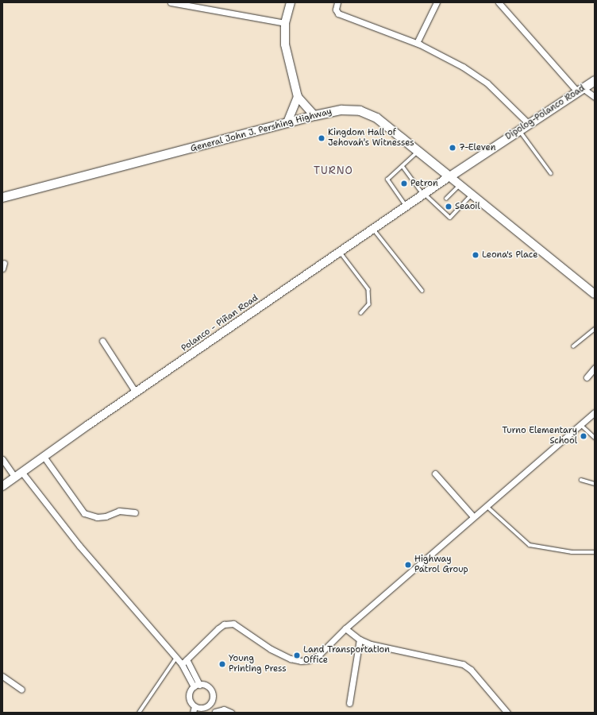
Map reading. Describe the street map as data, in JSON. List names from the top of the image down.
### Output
{
  "streets": {
    "highway": ["Dipolog-Polanco Road", "General John J. Pershing Highway"],
    "main road": ["Polanco - Piñan Road"]
  },
  "crossings": [
    ["Dipolog-Polanco Road", "General John J. Pershing Highway"],
    ["Dipolog-Polanco Road", "Polanco - Piñan Road"],
    ["General John J. Pershing Highway", "Polanco - Piñan Road"]
  ],
  "districts": ["TURNO"],
  "places": [
    "Kingdom Hall of Jehovah's Witnesses",
    "7-Eleven",
    "Petron",
    "Seaoil",
    "Leona's Place",
    "Turno Elementary School",
    "Highway Patrol Group",
    "Land Transportation Office",
    "Young Printing Press"
  ]
}
